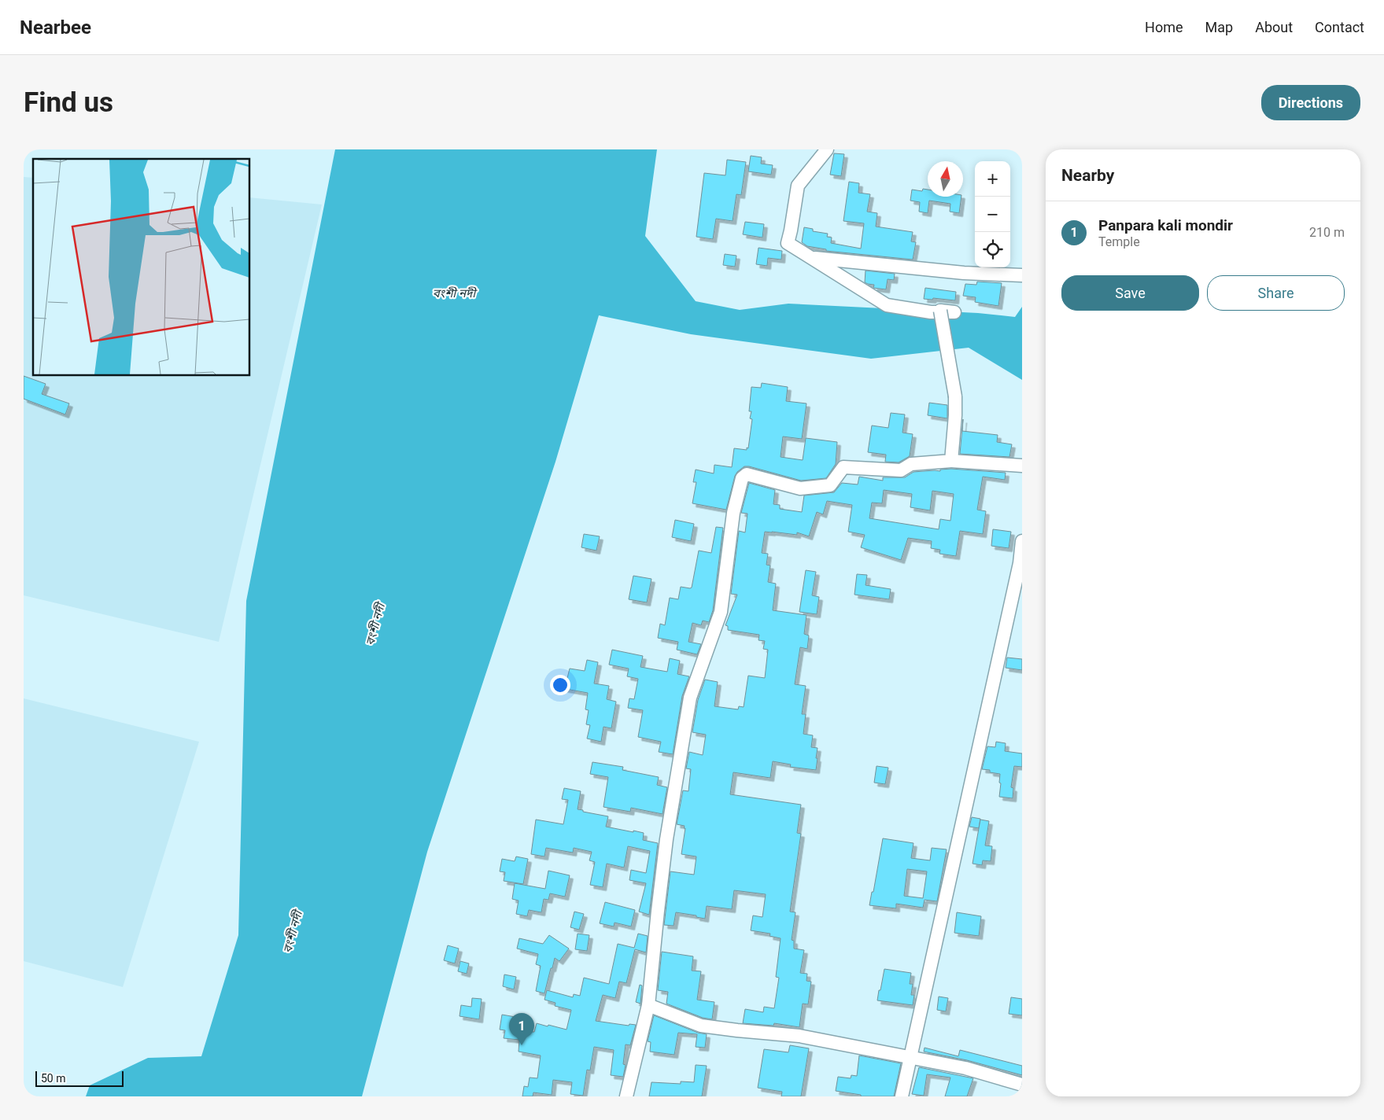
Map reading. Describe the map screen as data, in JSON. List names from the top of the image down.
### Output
{
  "water": ["বংশী নদী"],
  "scale_bar": "50 m",
  "north": "top",
  "page": {
    "header": "Nearbee",
    "nav": [
      "Home",
      "Map",
      "About",
      "Contact"
    ],
    "buttons": [
      "Directions",
      ["Save", "Share"]
    ],
    "title": "Find us",
    "heading": "Nearby",
    "map_buttons": ["+", "−"],
    "list": [
      {
        "mark": "1",
        "name": "Panpara kali mondir",
        "note": "Temple",
        "value": "210 m"
      }
    ],
    "pins": "1",
    "scale": "50 m"
  }
}
